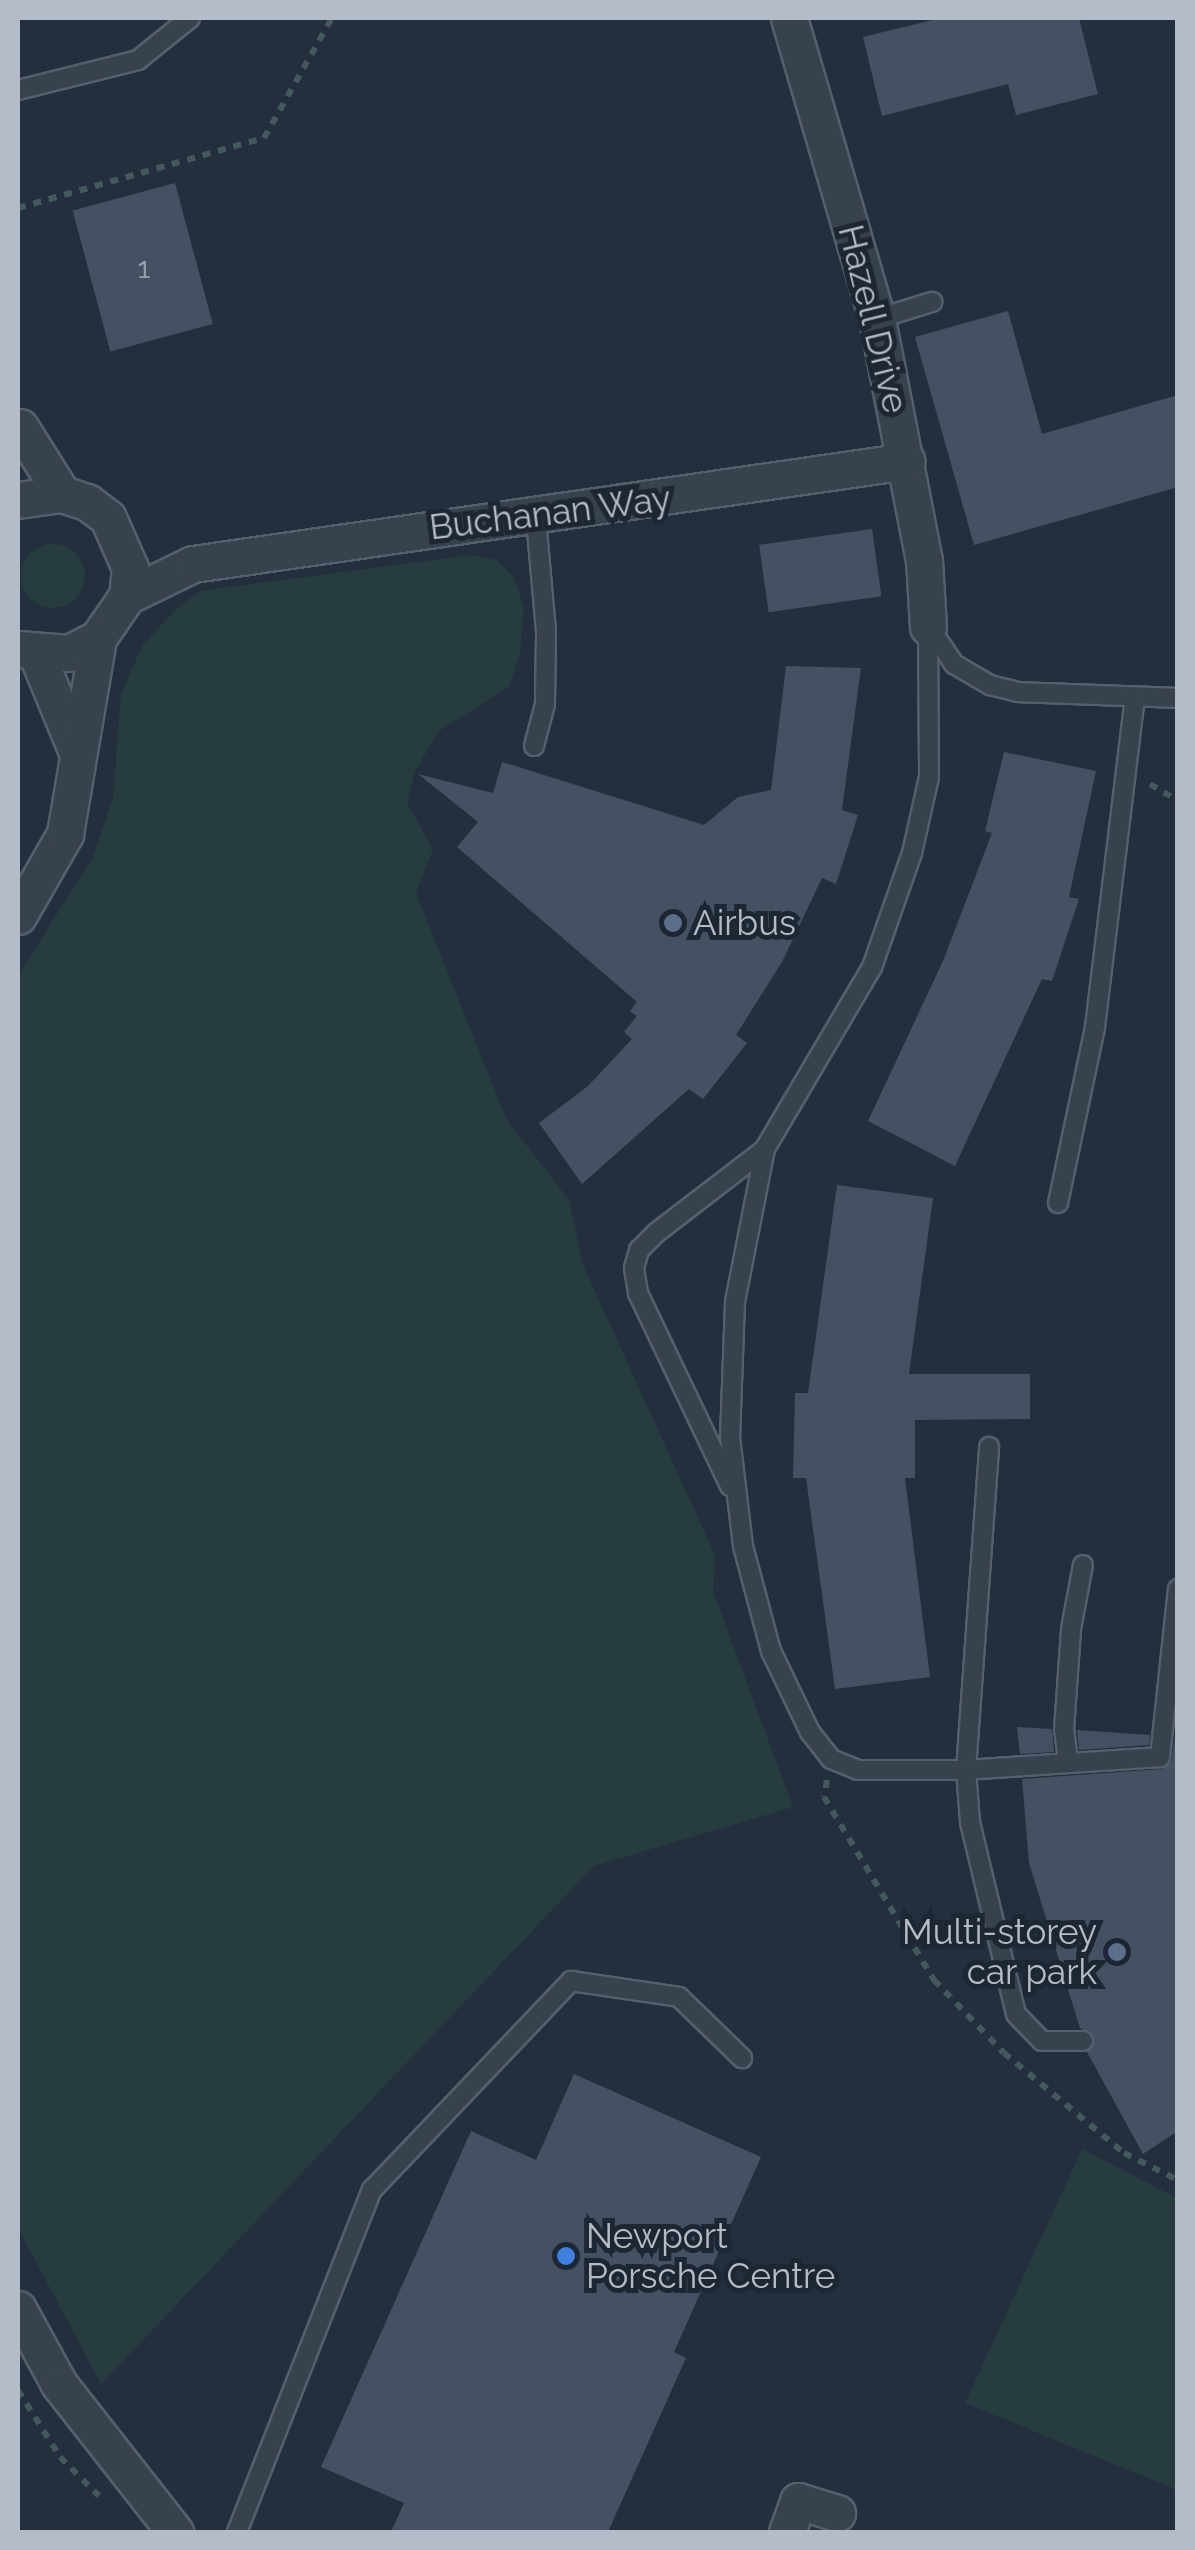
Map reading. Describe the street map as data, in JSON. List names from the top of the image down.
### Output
{
  "streets": {
    "street": ["Hazell Drive", "Buchanan Way"]
  },
  "crossings": [
    ["Hazell Drive", "Buchanan Way"]
  ],
  "places": ["Airbus", "Multi-storey car park", "Newport Porsche Centre"],
  "house_numbers": ["1"]
}
